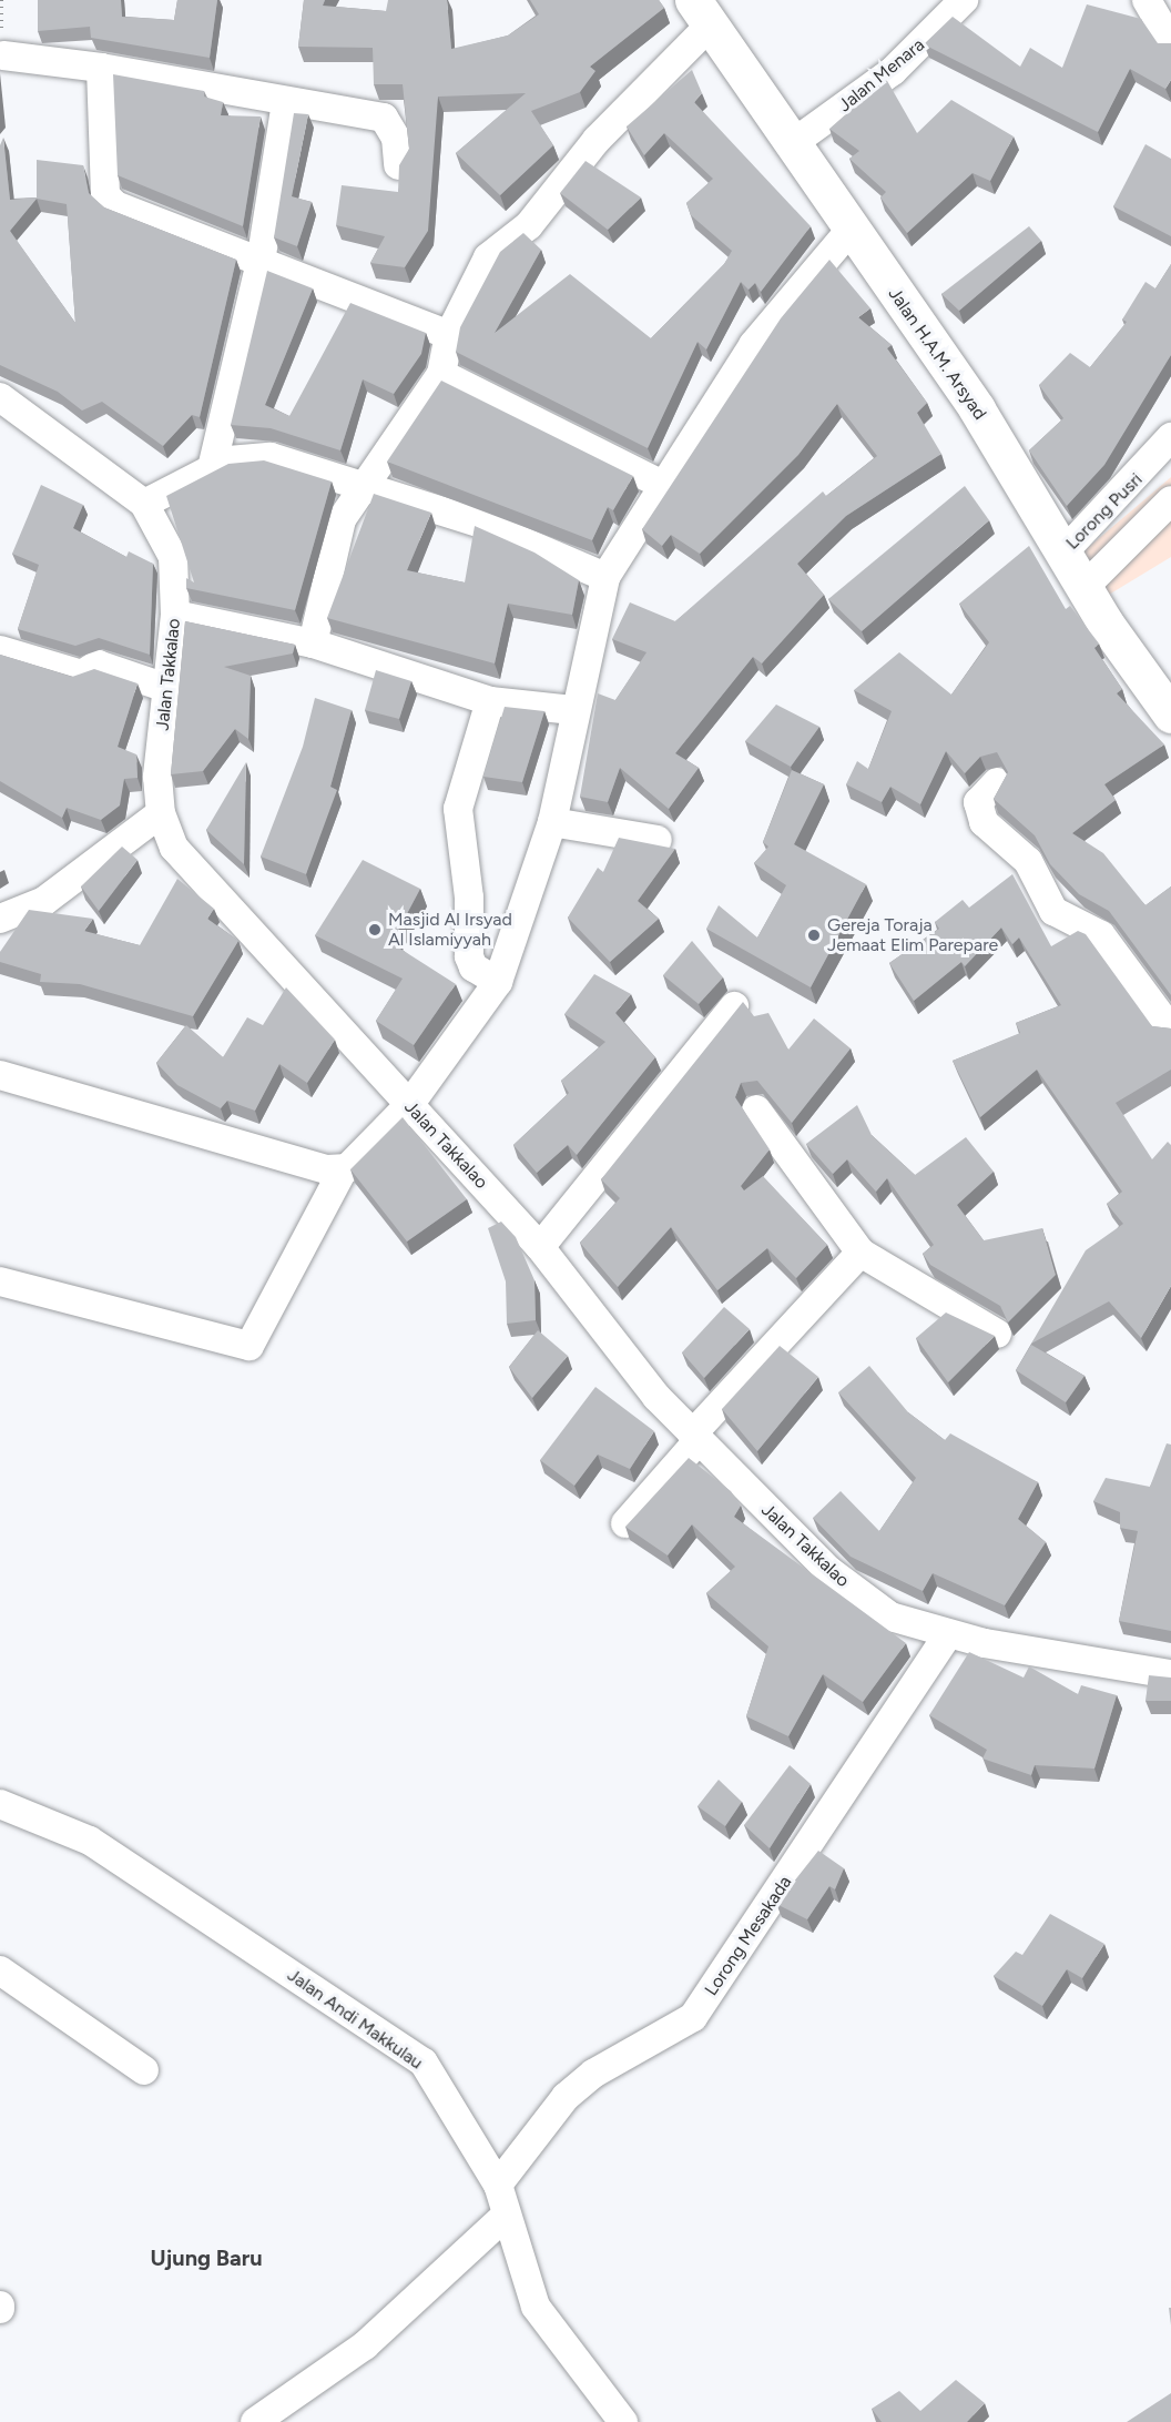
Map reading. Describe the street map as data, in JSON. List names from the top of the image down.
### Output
{
  "streets": {
    "highway": ["Jalan H.A.M. Arsyad"],
    "street": [
      "Jalan Menara",
      "Lorong Pusri",
      "Jalan Takkalao",
      "Lorong Mesakada",
      "Jalan Andi Makkulau"
    ]
  },
  "crossings": [
    ["Jalan Menara", "Jalan H.A.M. Arsyad"],
    ["Jalan H.A.M. Arsyad", "Lorong Pusri"],
    ["Jalan Takkalao", "Lorong Mesakada"],
    ["Lorong Mesakada", "Jalan Andi Makkulau"]
  ],
  "districts": ["Ujung Baru"],
  "places": ["Masjid Al Irsyad Al Islamiyyah", "Gereja Toraja Jemaat Elim Parepare"]
}
